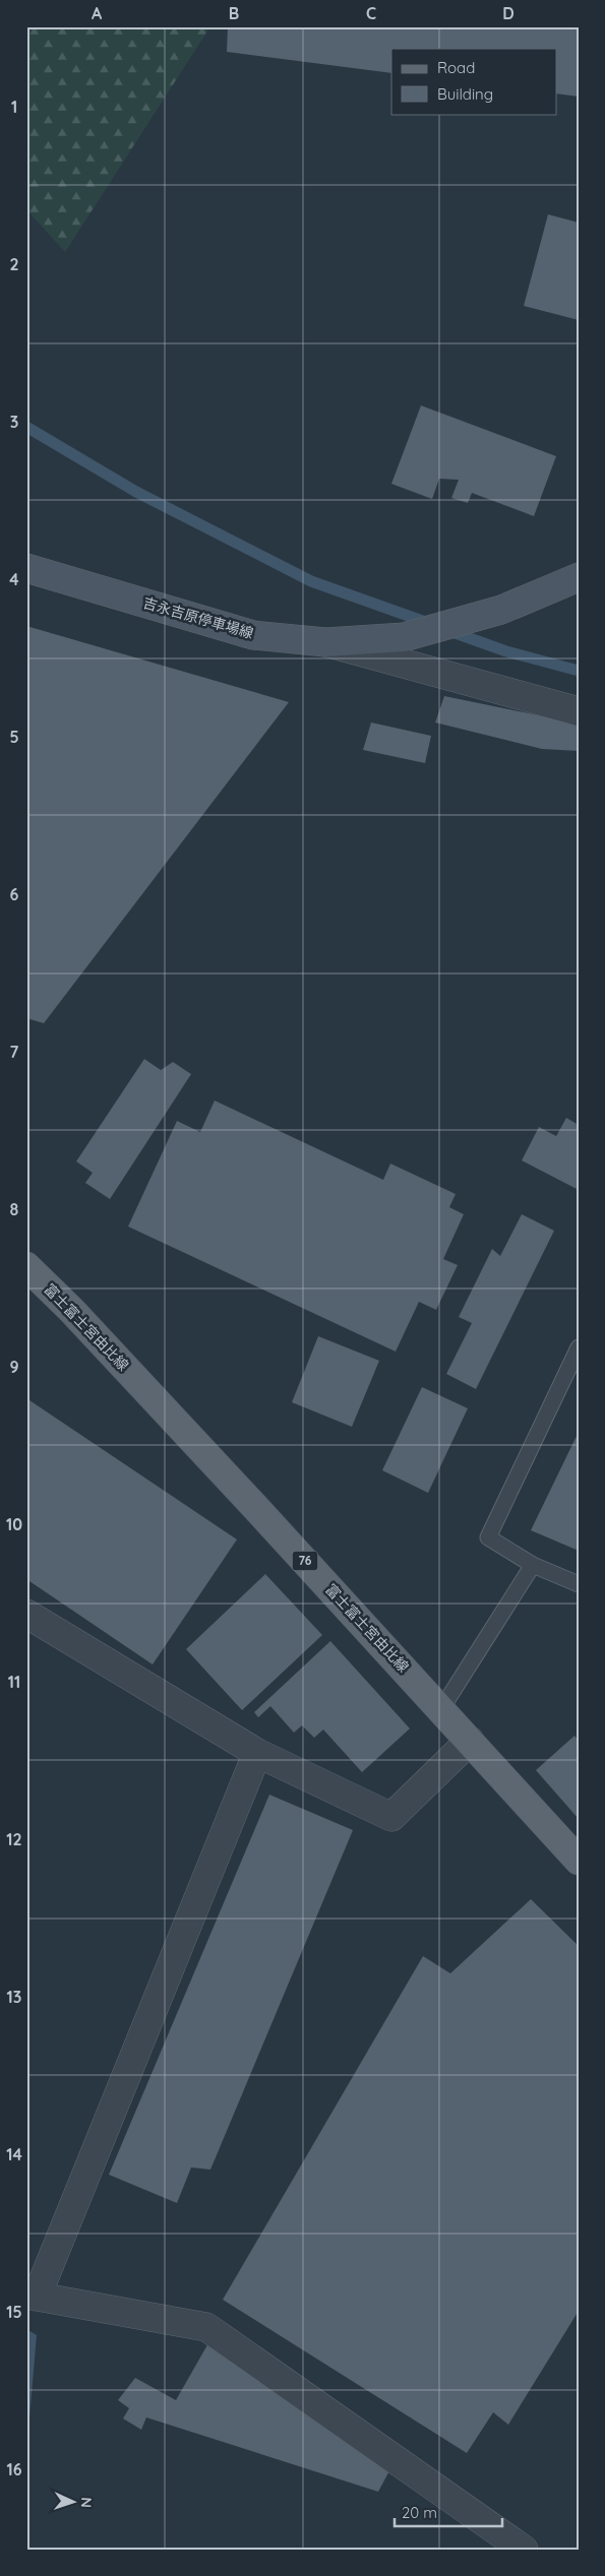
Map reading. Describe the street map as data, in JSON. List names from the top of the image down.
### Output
{
  "streets": {
    "main road": ["吉永吉原停車場線", "富士富士宮由比線", "76"]
  },
  "legend": ["Road", "Building"],
  "scale_bar": "20 m",
  "north": "right",
  "grid": {
    "columns": [
      "A",
      "B",
      "C",
      "D"
    ],
    "rows": [
      "1",
      "2",
      "3",
      "4",
      "5",
      "6",
      "7",
      "8",
      "9",
      "10",
      "11",
      "12",
      "13",
      "14",
      "15",
      "16"
    ]
  }
}
